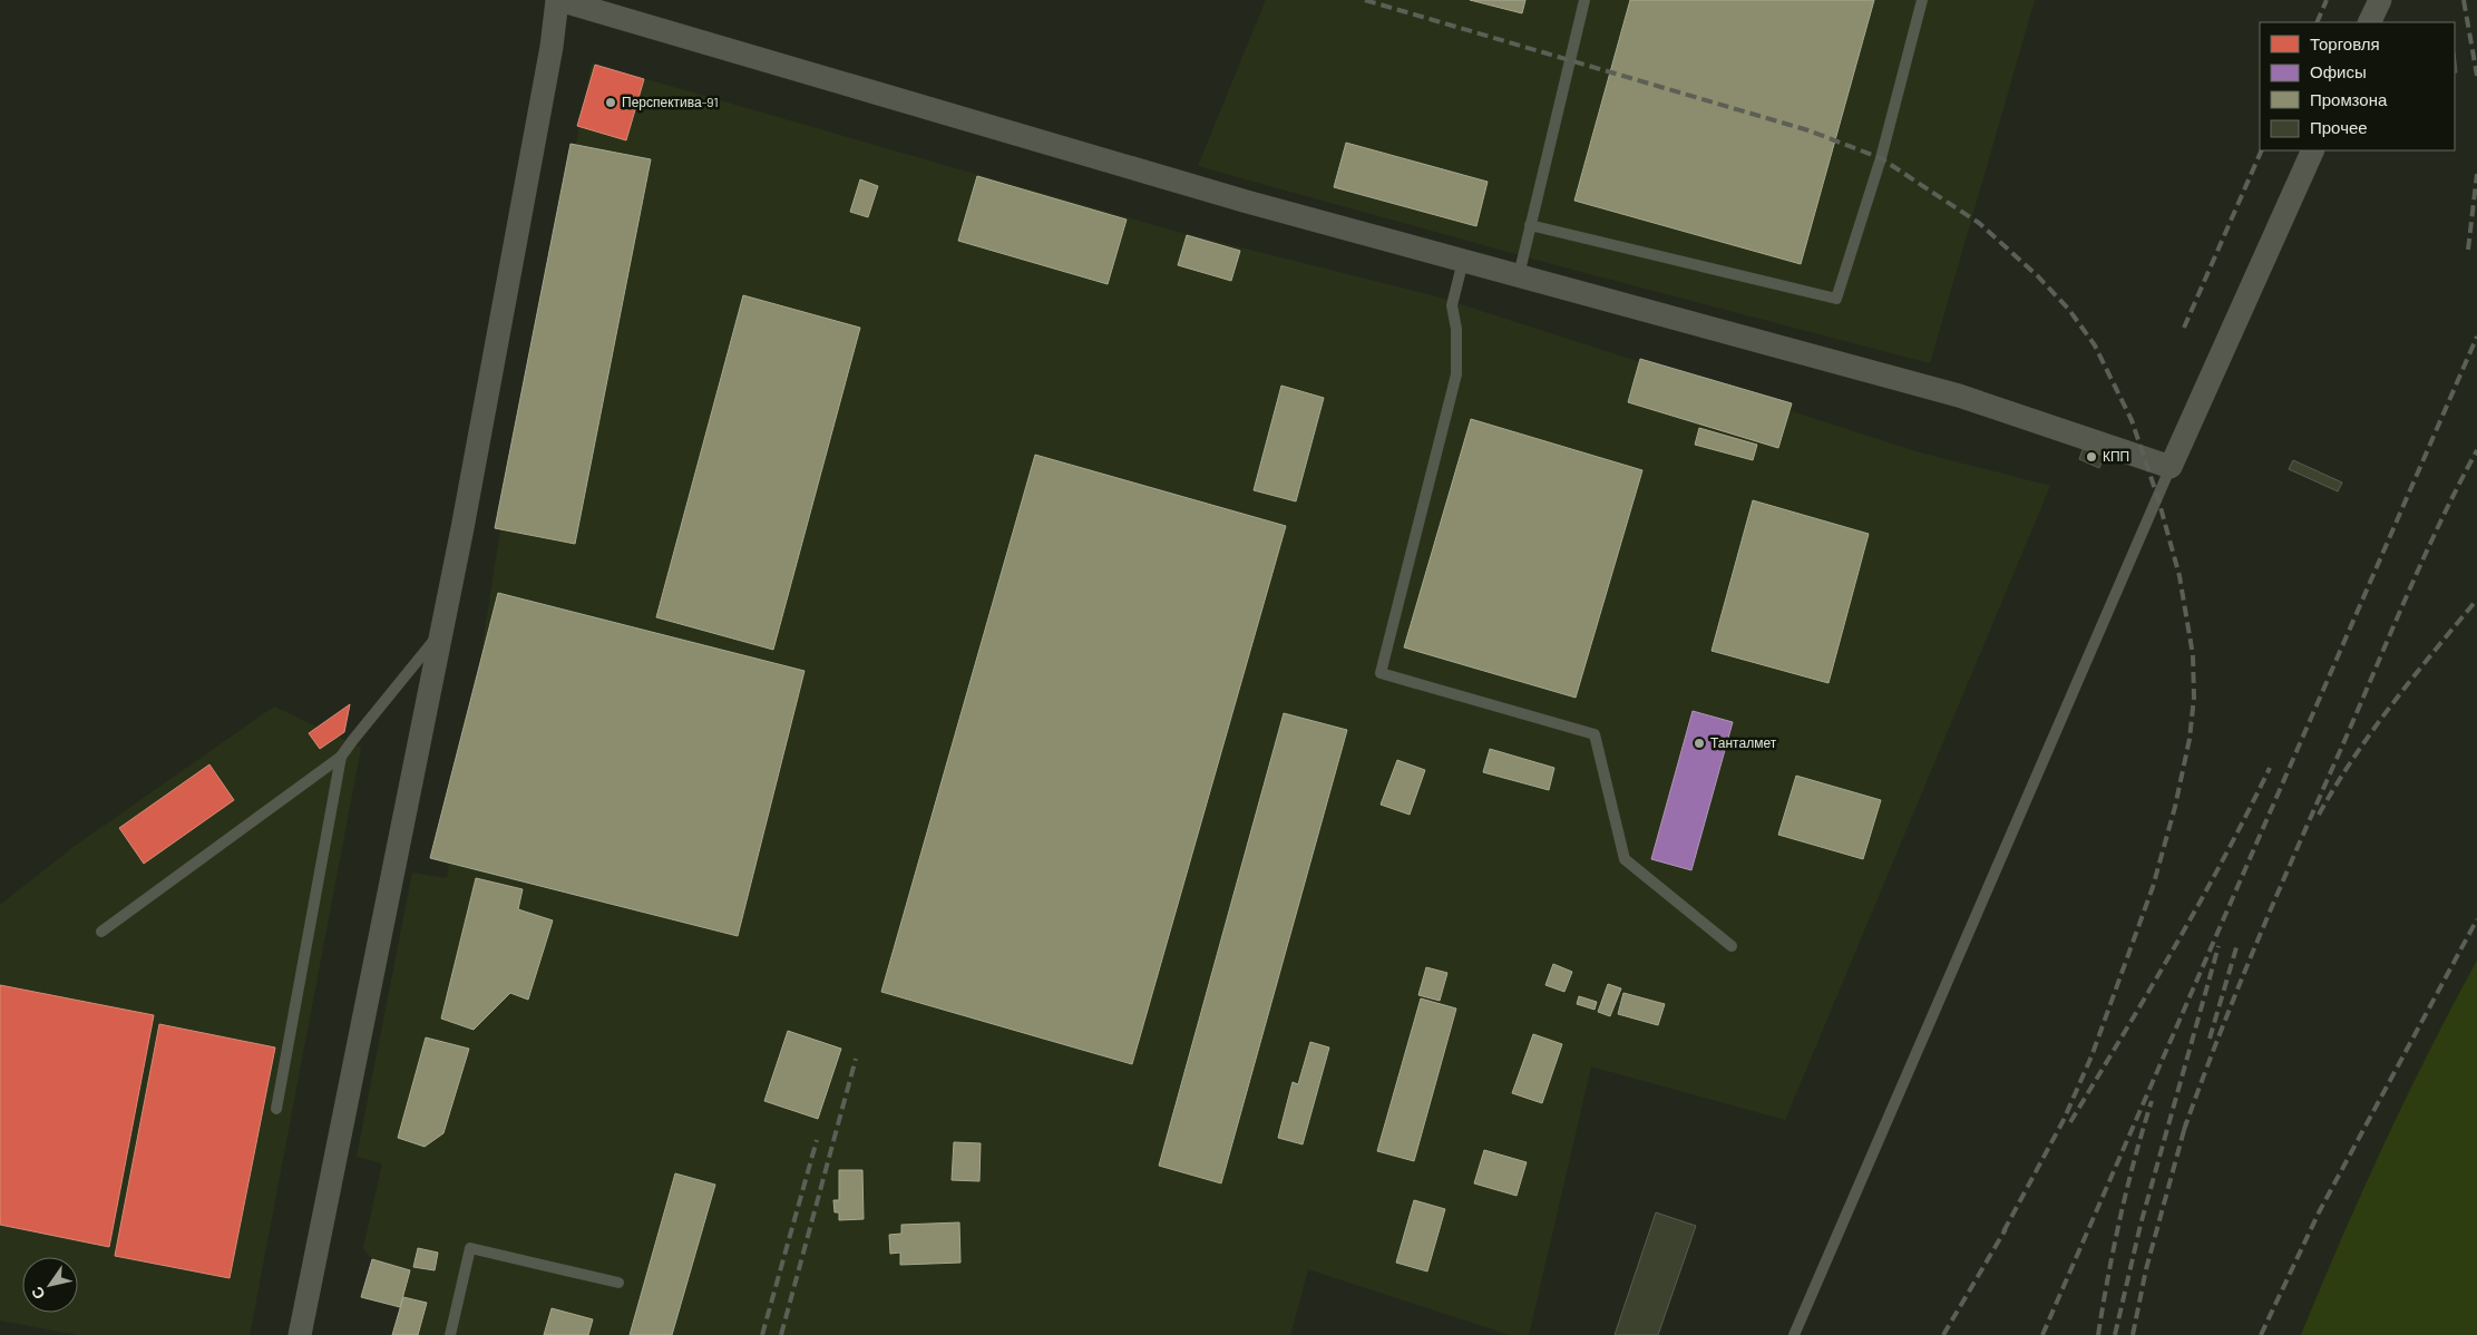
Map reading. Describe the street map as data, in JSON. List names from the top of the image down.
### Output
{
  "places": ["Перспектива-91", "КПП", "Танталмет"],
  "legend": [
    "Торговля",
    "Офисы",
    "Промзона",
    "Прочее"
  ],
  "north": "bottom left"
}
